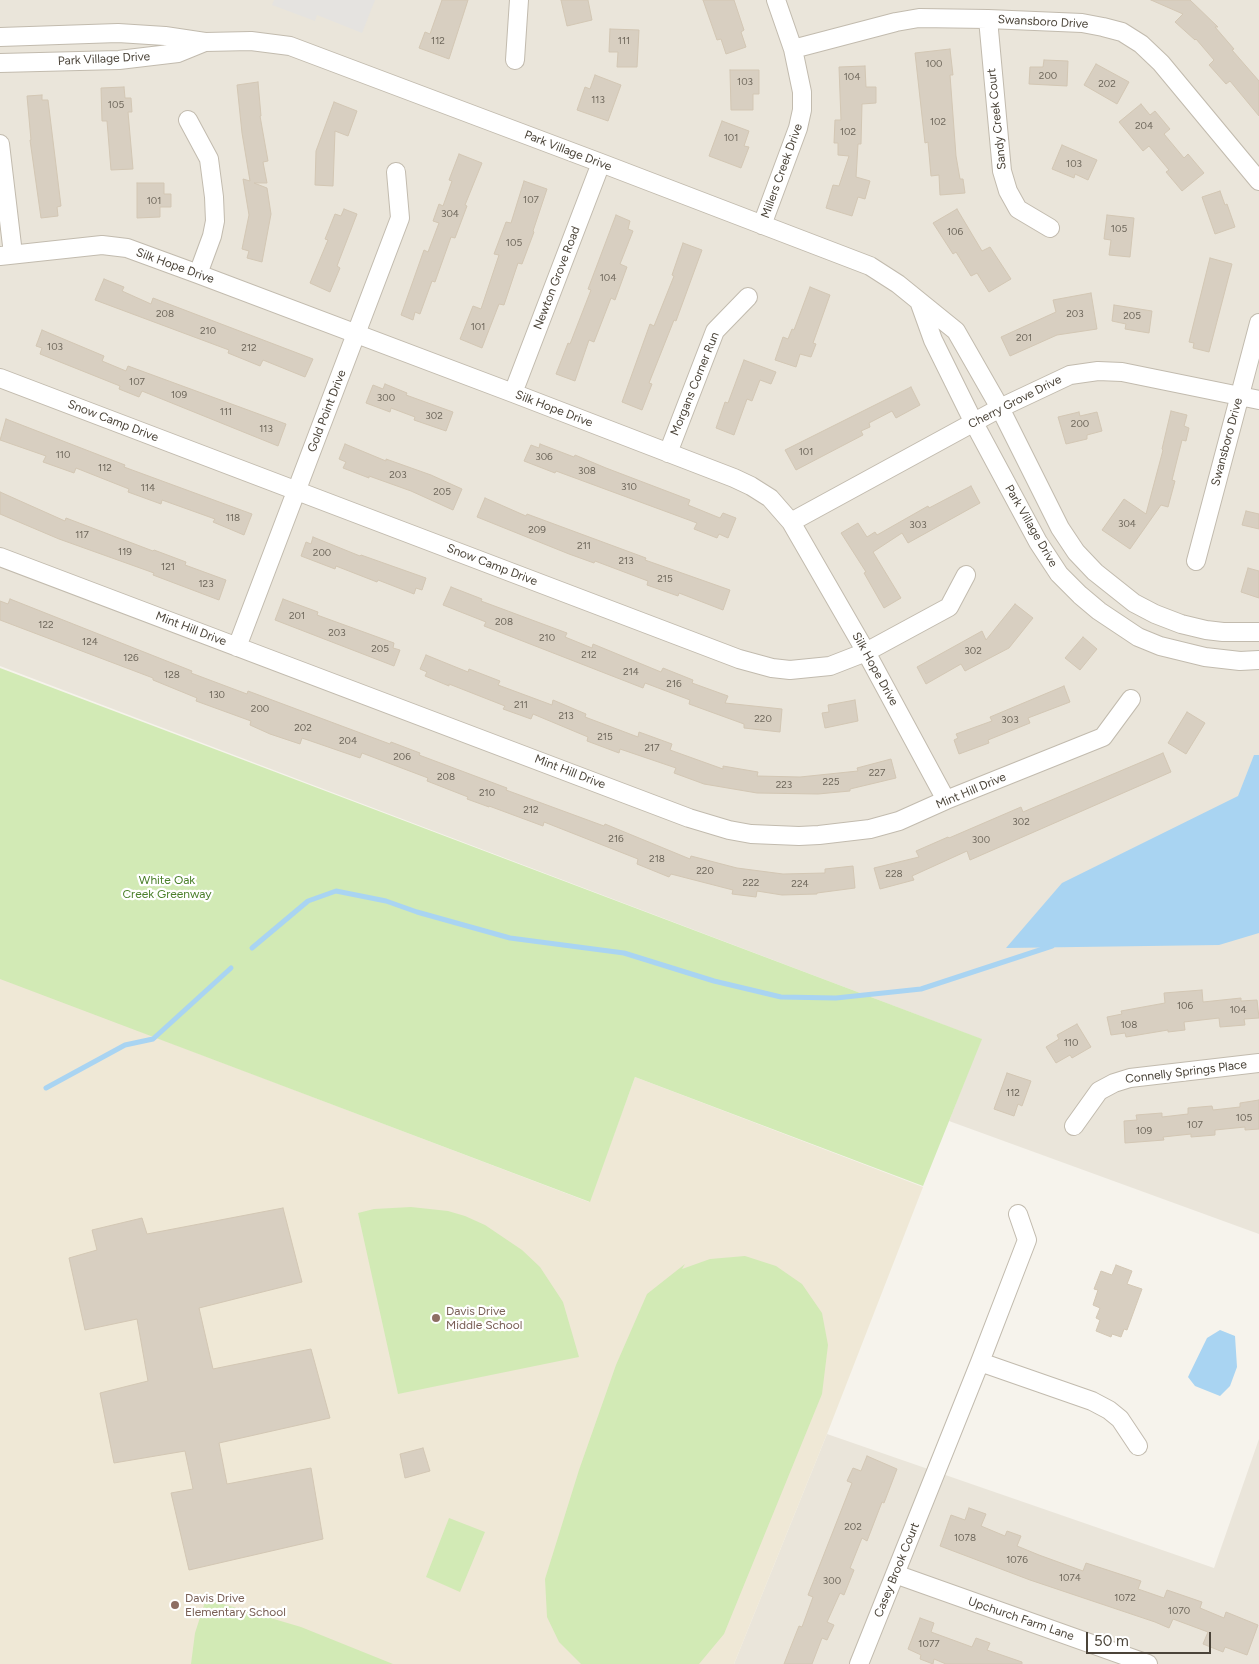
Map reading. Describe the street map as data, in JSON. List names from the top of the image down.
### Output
{
  "streets": {
    "street": [
      "Swansboro Drive",
      "Park Village Drive",
      "Sandy Creek Court",
      "Millers Creek Drive",
      "Silk Hope Drive",
      "Newton Grove Road",
      "Morgans Corner Run",
      "Cherry Grove Drive",
      "Gold Point Drive",
      "Snow Camp Drive",
      "Mint Hill Drive",
      "Connelly Springs Place",
      "Casey Brook Court",
      "Upchurch Farm Lane"
    ]
  },
  "crossings": [
    ["Swansboro Drive", "Sandy Creek Court"],
    ["Swansboro Drive", "Millers Creek Drive"],
    ["Swansboro Drive", "Cherry Grove Drive"],
    ["Park Village Drive", "Millers Creek Drive"],
    ["Park Village Drive", "Newton Grove Road"],
    ["Park Village Drive", "Cherry Grove Drive"],
    ["Silk Hope Drive", "Newton Grove Road"],
    ["Silk Hope Drive", "Morgans Corner Run"],
    ["Silk Hope Drive", "Cherry Grove Drive"],
    ["Silk Hope Drive", "Gold Point Drive"],
    ["Silk Hope Drive", "Snow Camp Drive"],
    ["Silk Hope Drive", "Mint Hill Drive"],
    ["Gold Point Drive", "Snow Camp Drive"],
    ["Gold Point Drive", "Mint Hill Drive"],
    ["Casey Brook Court", "Upchurch Farm Lane"]
  ],
  "parks": ["White Oak Creek Greenway"],
  "places": ["Davis Drive Middle School", "Davis Drive Elementary School"],
  "house_numbers": [
    "112",
    "111",
    "100",
    "200",
    "104",
    "103",
    "202",
    "113",
    "105",
    "102",
    "204",
    "102",
    "101",
    "103",
    "107",
    "101",
    "304",
    "105",
    "106",
    "105",
    "104",
    "208",
    "203",
    "205",
    "101",
    "210",
    "201",
    "103",
    "212",
    "107",
    "109",
    "300",
    "111",
    "302",
    "200",
    "113",
    "101",
    "110",
    "306",
    "112",
    "308",
    "203",
    "310",
    "114",
    "205",
    "118",
    "304",
    "303",
    "209",
    "117",
    "211",
    "119",
    "200",
    "213",
    "121",
    "215",
    "123",
    "201",
    "208",
    "122",
    "203",
    "210",
    "124",
    "205",
    "302",
    "212",
    "126",
    "214",
    "128",
    "216",
    "130",
    "211",
    "200",
    "213",
    "220",
    "303",
    "202",
    "215",
    "204",
    "217",
    "206",
    "227",
    "208",
    "225",
    "223",
    "210",
    "212",
    "302",
    "216",
    "300",
    "218",
    "220",
    "228",
    "222",
    "224",
    "106",
    "104",
    "108",
    "110",
    "112",
    "105",
    "107",
    "109",
    "202",
    "1078",
    "1076",
    "1074",
    "300",
    "1072",
    "1070",
    "1077"
  ],
  "scale_bar": "50 m"
}
